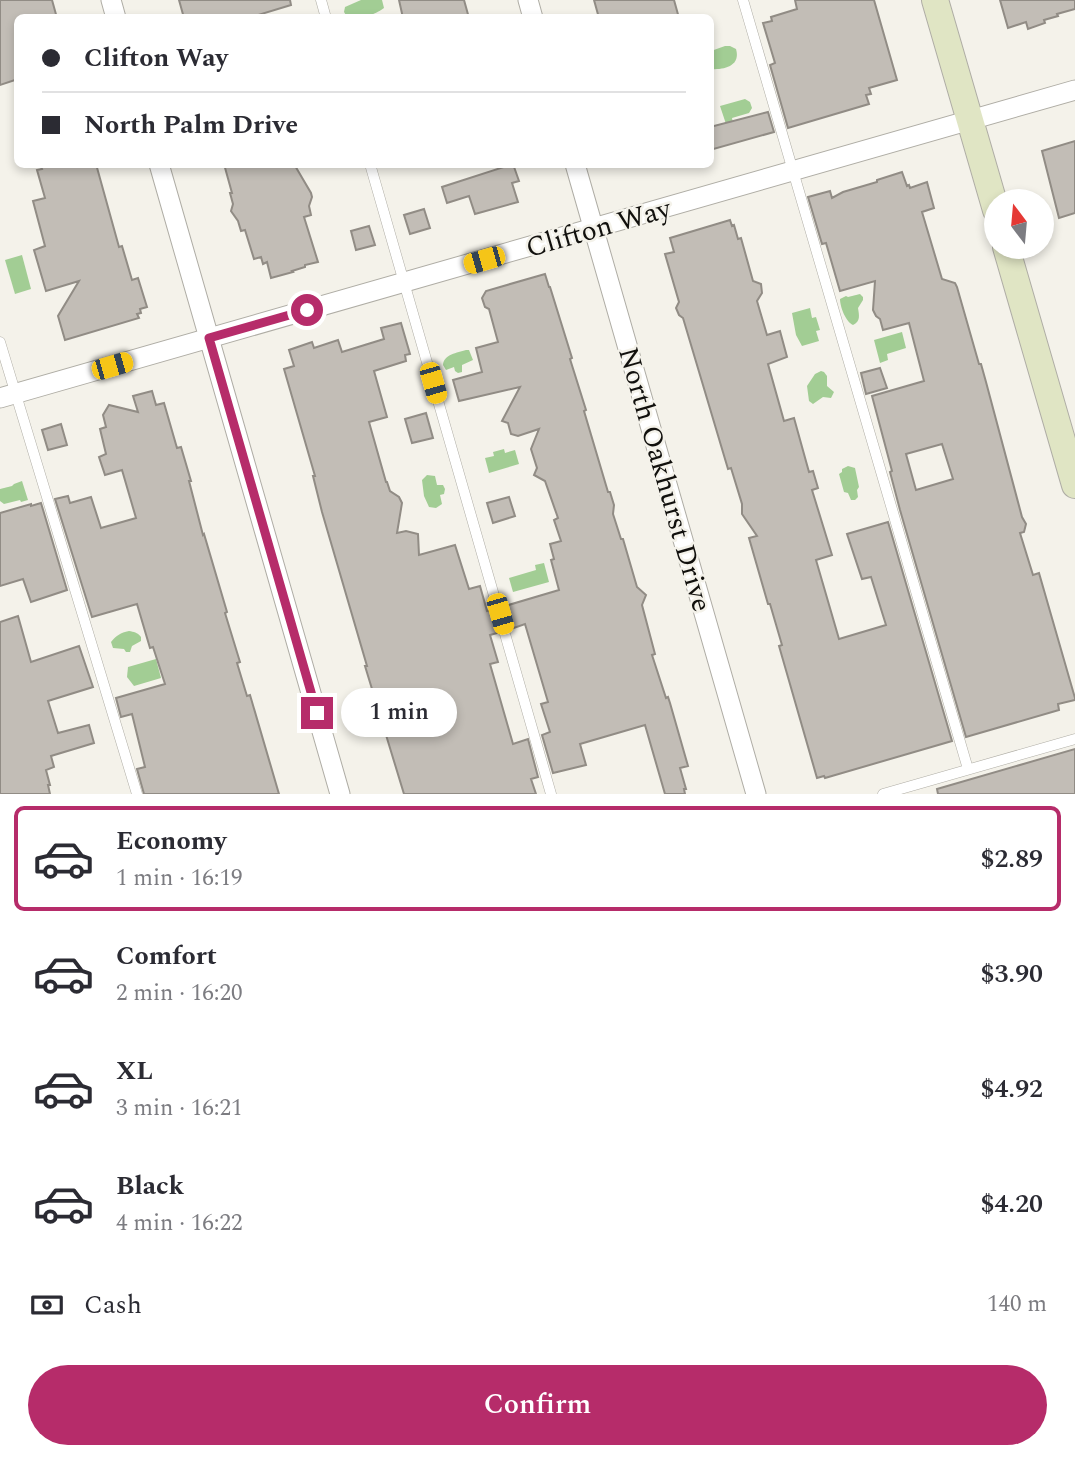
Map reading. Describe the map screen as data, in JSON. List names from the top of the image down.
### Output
{
  "streets": {
    "street": ["Clifton Way", "North Oakhurst Drive"]
  },
  "crossings": [
    ["Clifton Way", "North Oakhurst Drive"]
  ],
  "north": "top",
  "page": {
    "banner": ["Clifton Way", "North Palm Drive"],
    "bubble": "1 min",
    "list": [
      {
        "name": "Economy",
        "note": "1 min · 16:19",
        "value": "$2.89"
      },
      {
        "name": "Comfort",
        "note": "2 min · 16:20",
        "value": "$3.90"
      },
      {
        "name": "XL",
        "note": "3 min · 16:21",
        "value": "$4.92"
      },
      {
        "name": "Black",
        "note": "4 min · 16:22",
        "value": "$4.20"
      }
    ],
    "pay": ["Cash", "140 m"],
    "buttons": "Confirm"
  }
}
